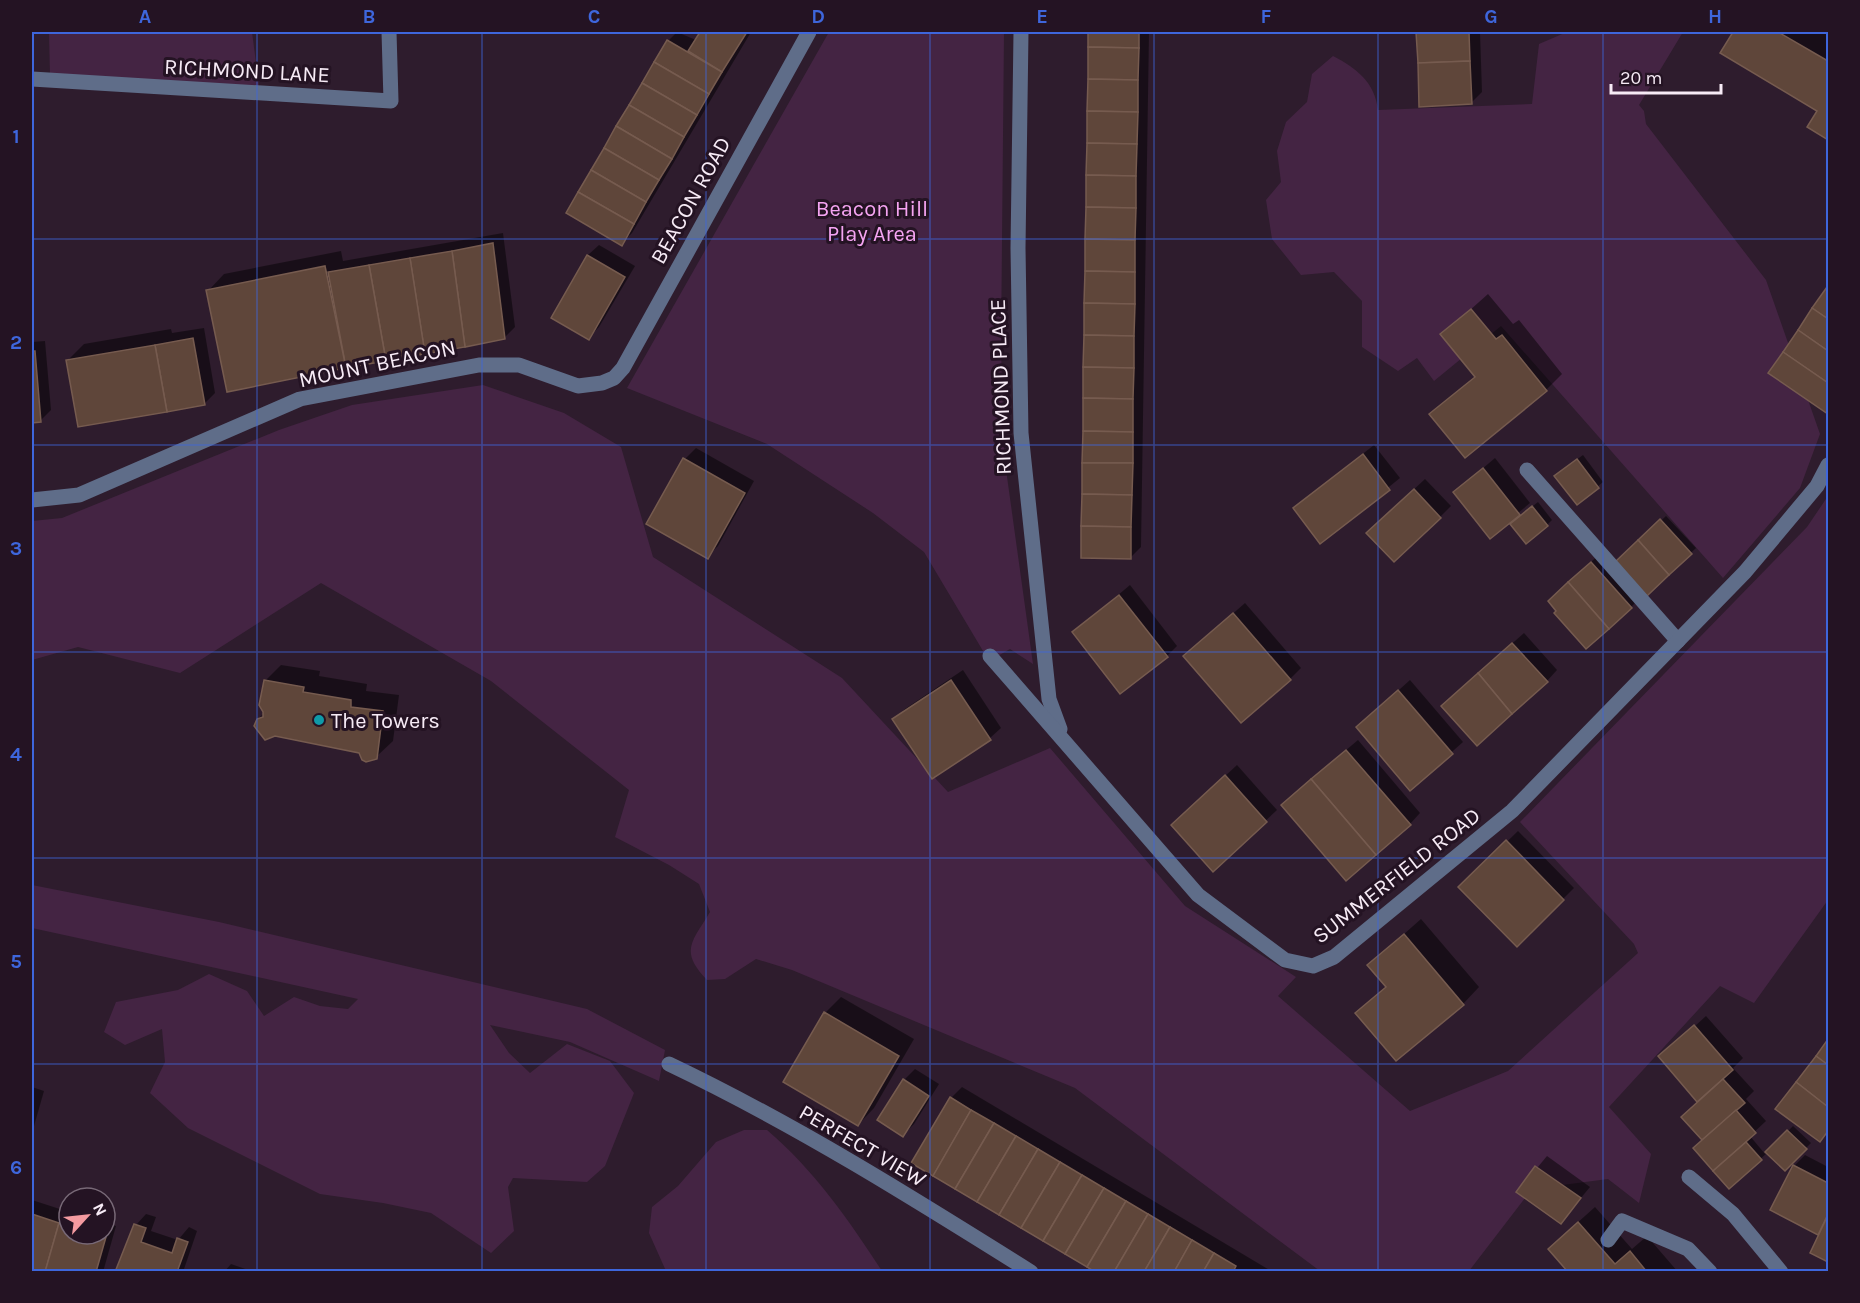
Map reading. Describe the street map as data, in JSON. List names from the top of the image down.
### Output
{
  "streets": {
    "street": [
      "RICHMOND LANE",
      "BEACON ROAD",
      "MOUNT BEACON",
      "RICHMOND PLACE",
      "SUMMERFIELD ROAD",
      "PERFECT VIEW"
    ]
  },
  "crossings": [
    ["BEACON ROAD", "MOUNT BEACON"],
    ["RICHMOND PLACE", "SUMMERFIELD ROAD"]
  ],
  "parks": ["Beacon Hill Play Area"],
  "places": ["The Towers"],
  "scale_bar": "20 m",
  "north": "top right",
  "grid": {
    "columns": [
      "A",
      "B",
      "C",
      "D",
      "E",
      "F",
      "G",
      "H"
    ],
    "rows": [
      "1",
      "2",
      "3",
      "4",
      "5",
      "6"
    ]
  }
}
